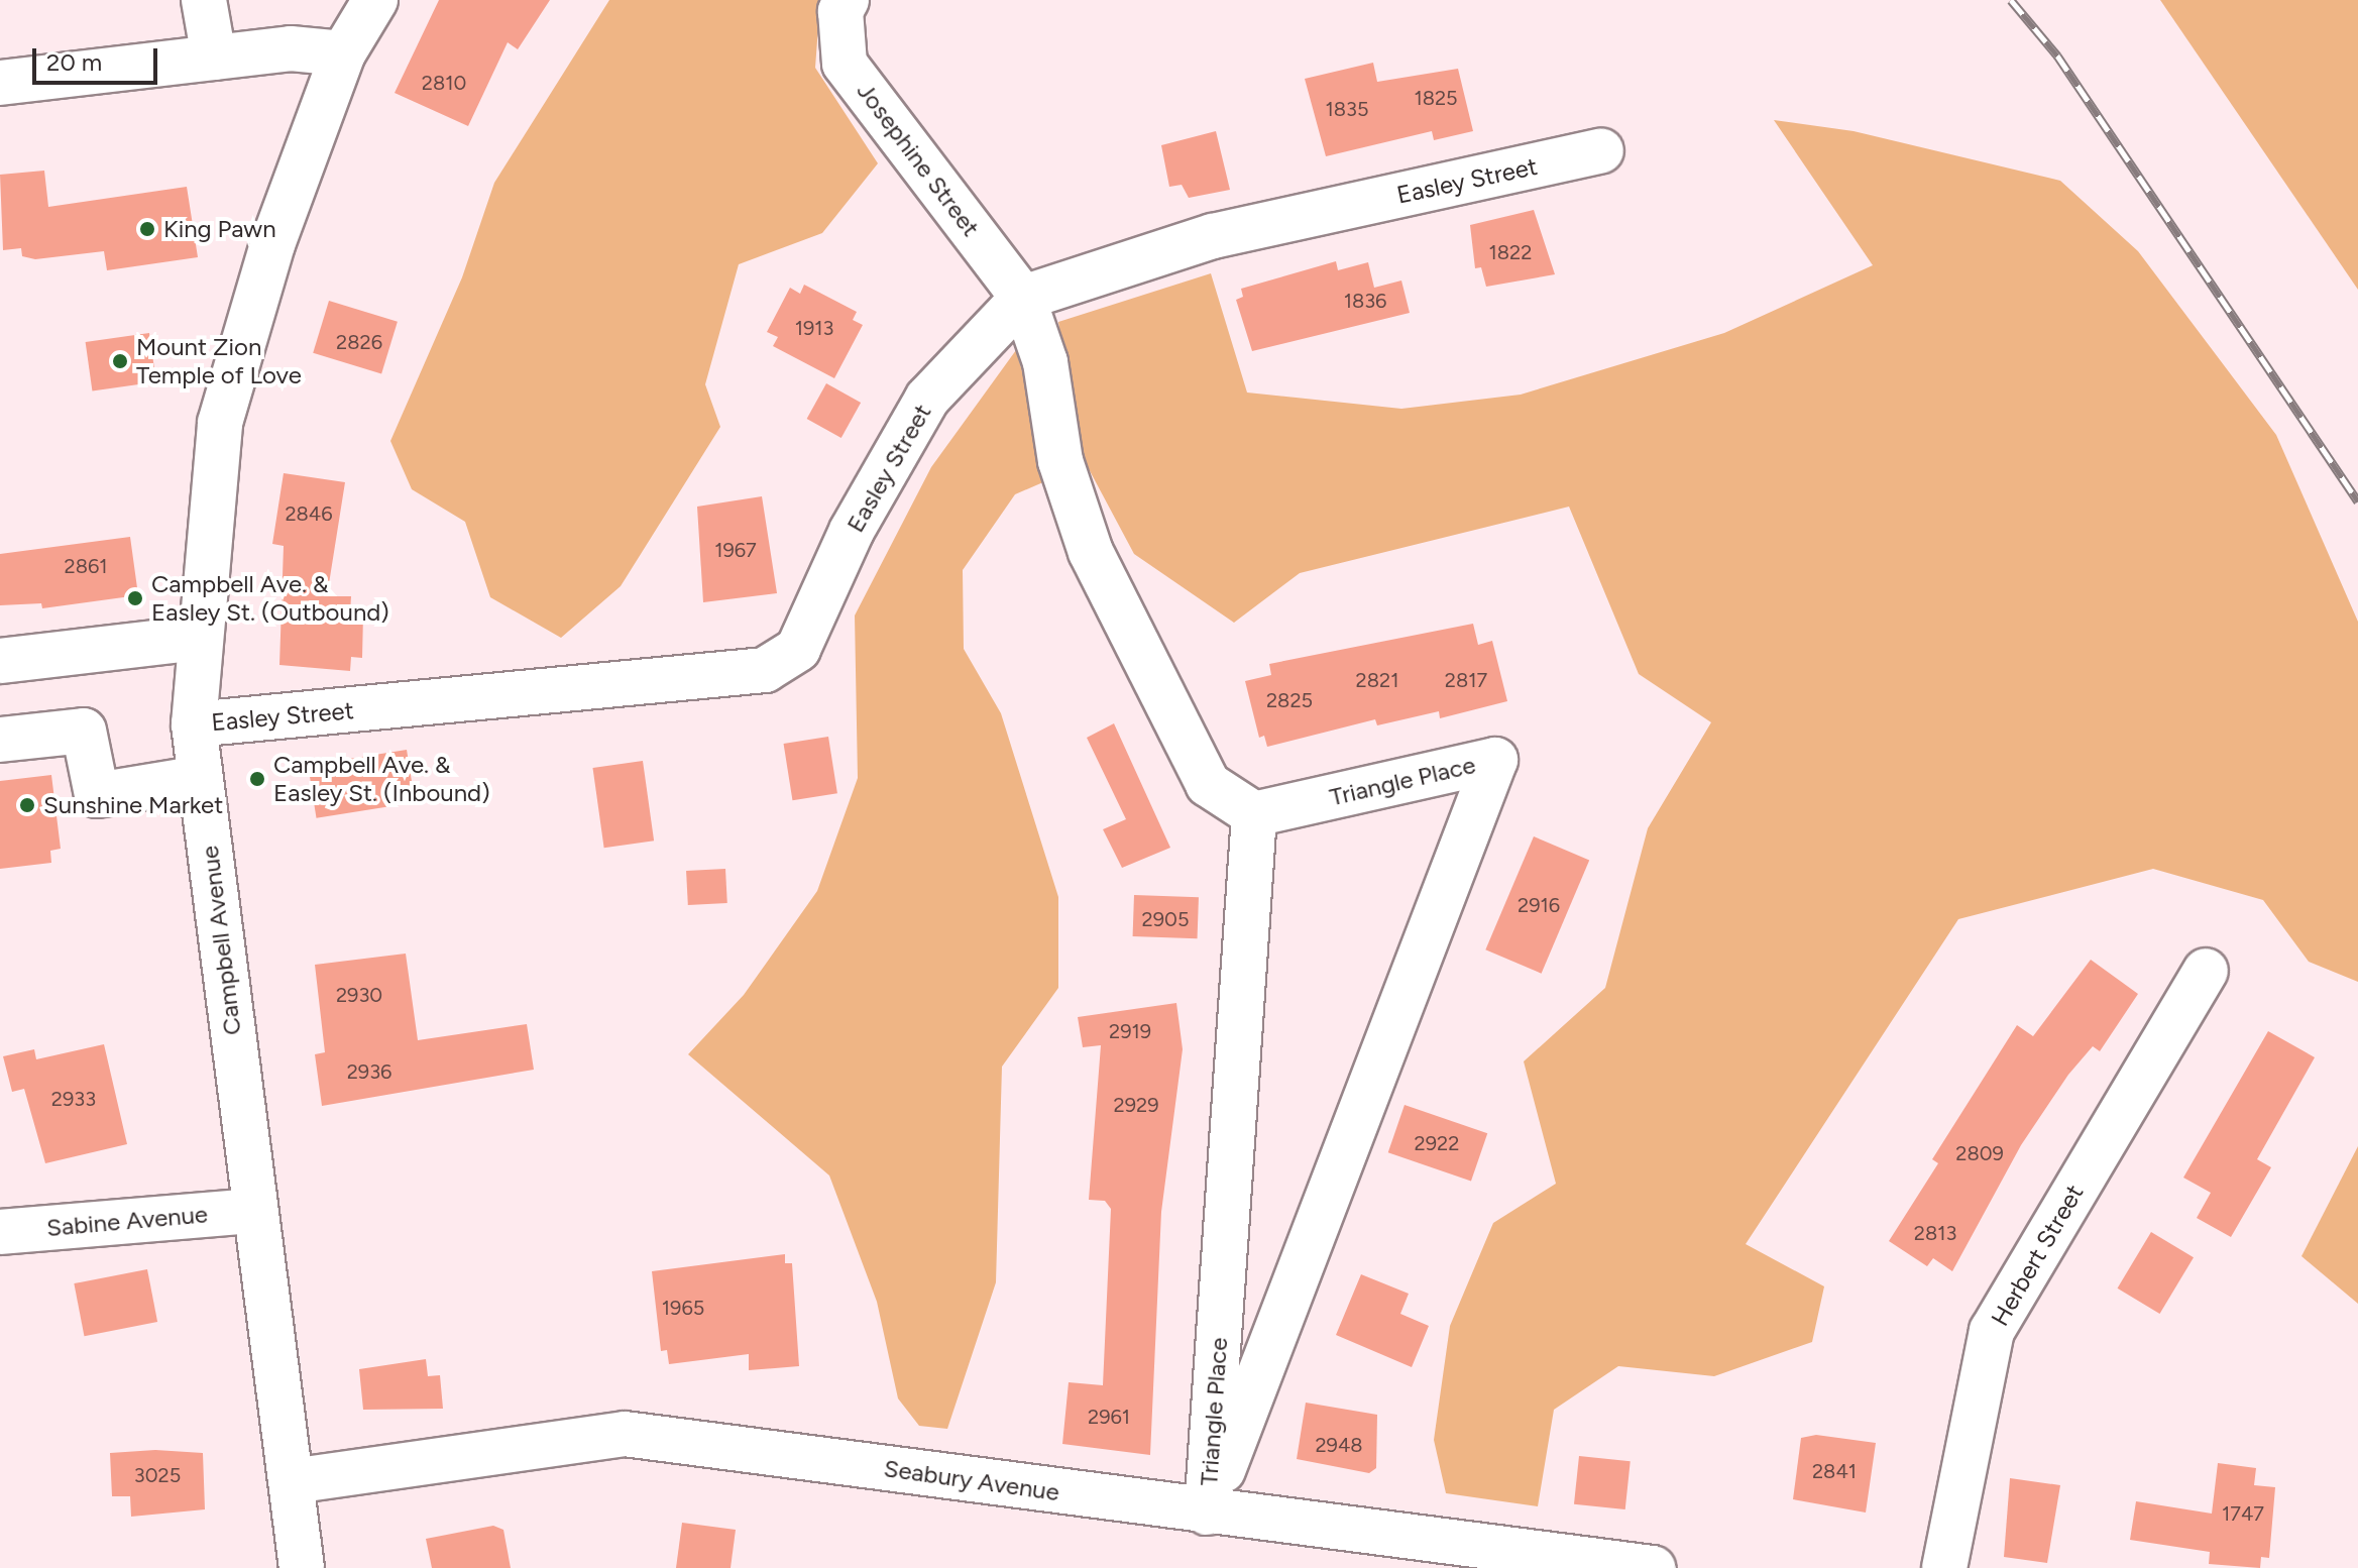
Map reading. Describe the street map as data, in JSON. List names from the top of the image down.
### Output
{
  "streets": {
    "street": [
      "Josephine Street",
      "Easley Street",
      "Triangle Place",
      "Campbell Avenue",
      "Sabine Avenue",
      "Herbert Street",
      "Seabury Avenue"
    ]
  },
  "crossings": [
    ["Josephine Street", "Easley Street"],
    ["Josephine Street", "Triangle Place"],
    ["Easley Street", "Campbell Avenue"],
    ["Triangle Place", "Seabury Avenue"],
    ["Campbell Avenue", "Sabine Avenue"],
    ["Campbell Avenue", "Seabury Avenue"]
  ],
  "places": [
    "King Pawn",
    "Mount Zion Temple of Love",
    "Campbell Ave. & Easley St. (Outbound)",
    "Campbell Ave. & Easley St. (Inbound)",
    "Sunshine Market"
  ],
  "house_numbers": [
    "2810",
    "1825",
    "1835",
    "1822",
    "1836",
    "1913",
    "2826",
    "2846",
    "1967",
    "2861",
    "2821",
    "2817",
    "2825",
    "2916",
    "2905",
    "2930",
    "2919",
    "2936",
    "2933",
    "2929",
    "2922",
    "2809",
    "2813",
    "1965",
    "2961",
    "2948",
    "2841",
    "3025",
    "1747"
  ],
  "scale_bar": "20 m"
}
